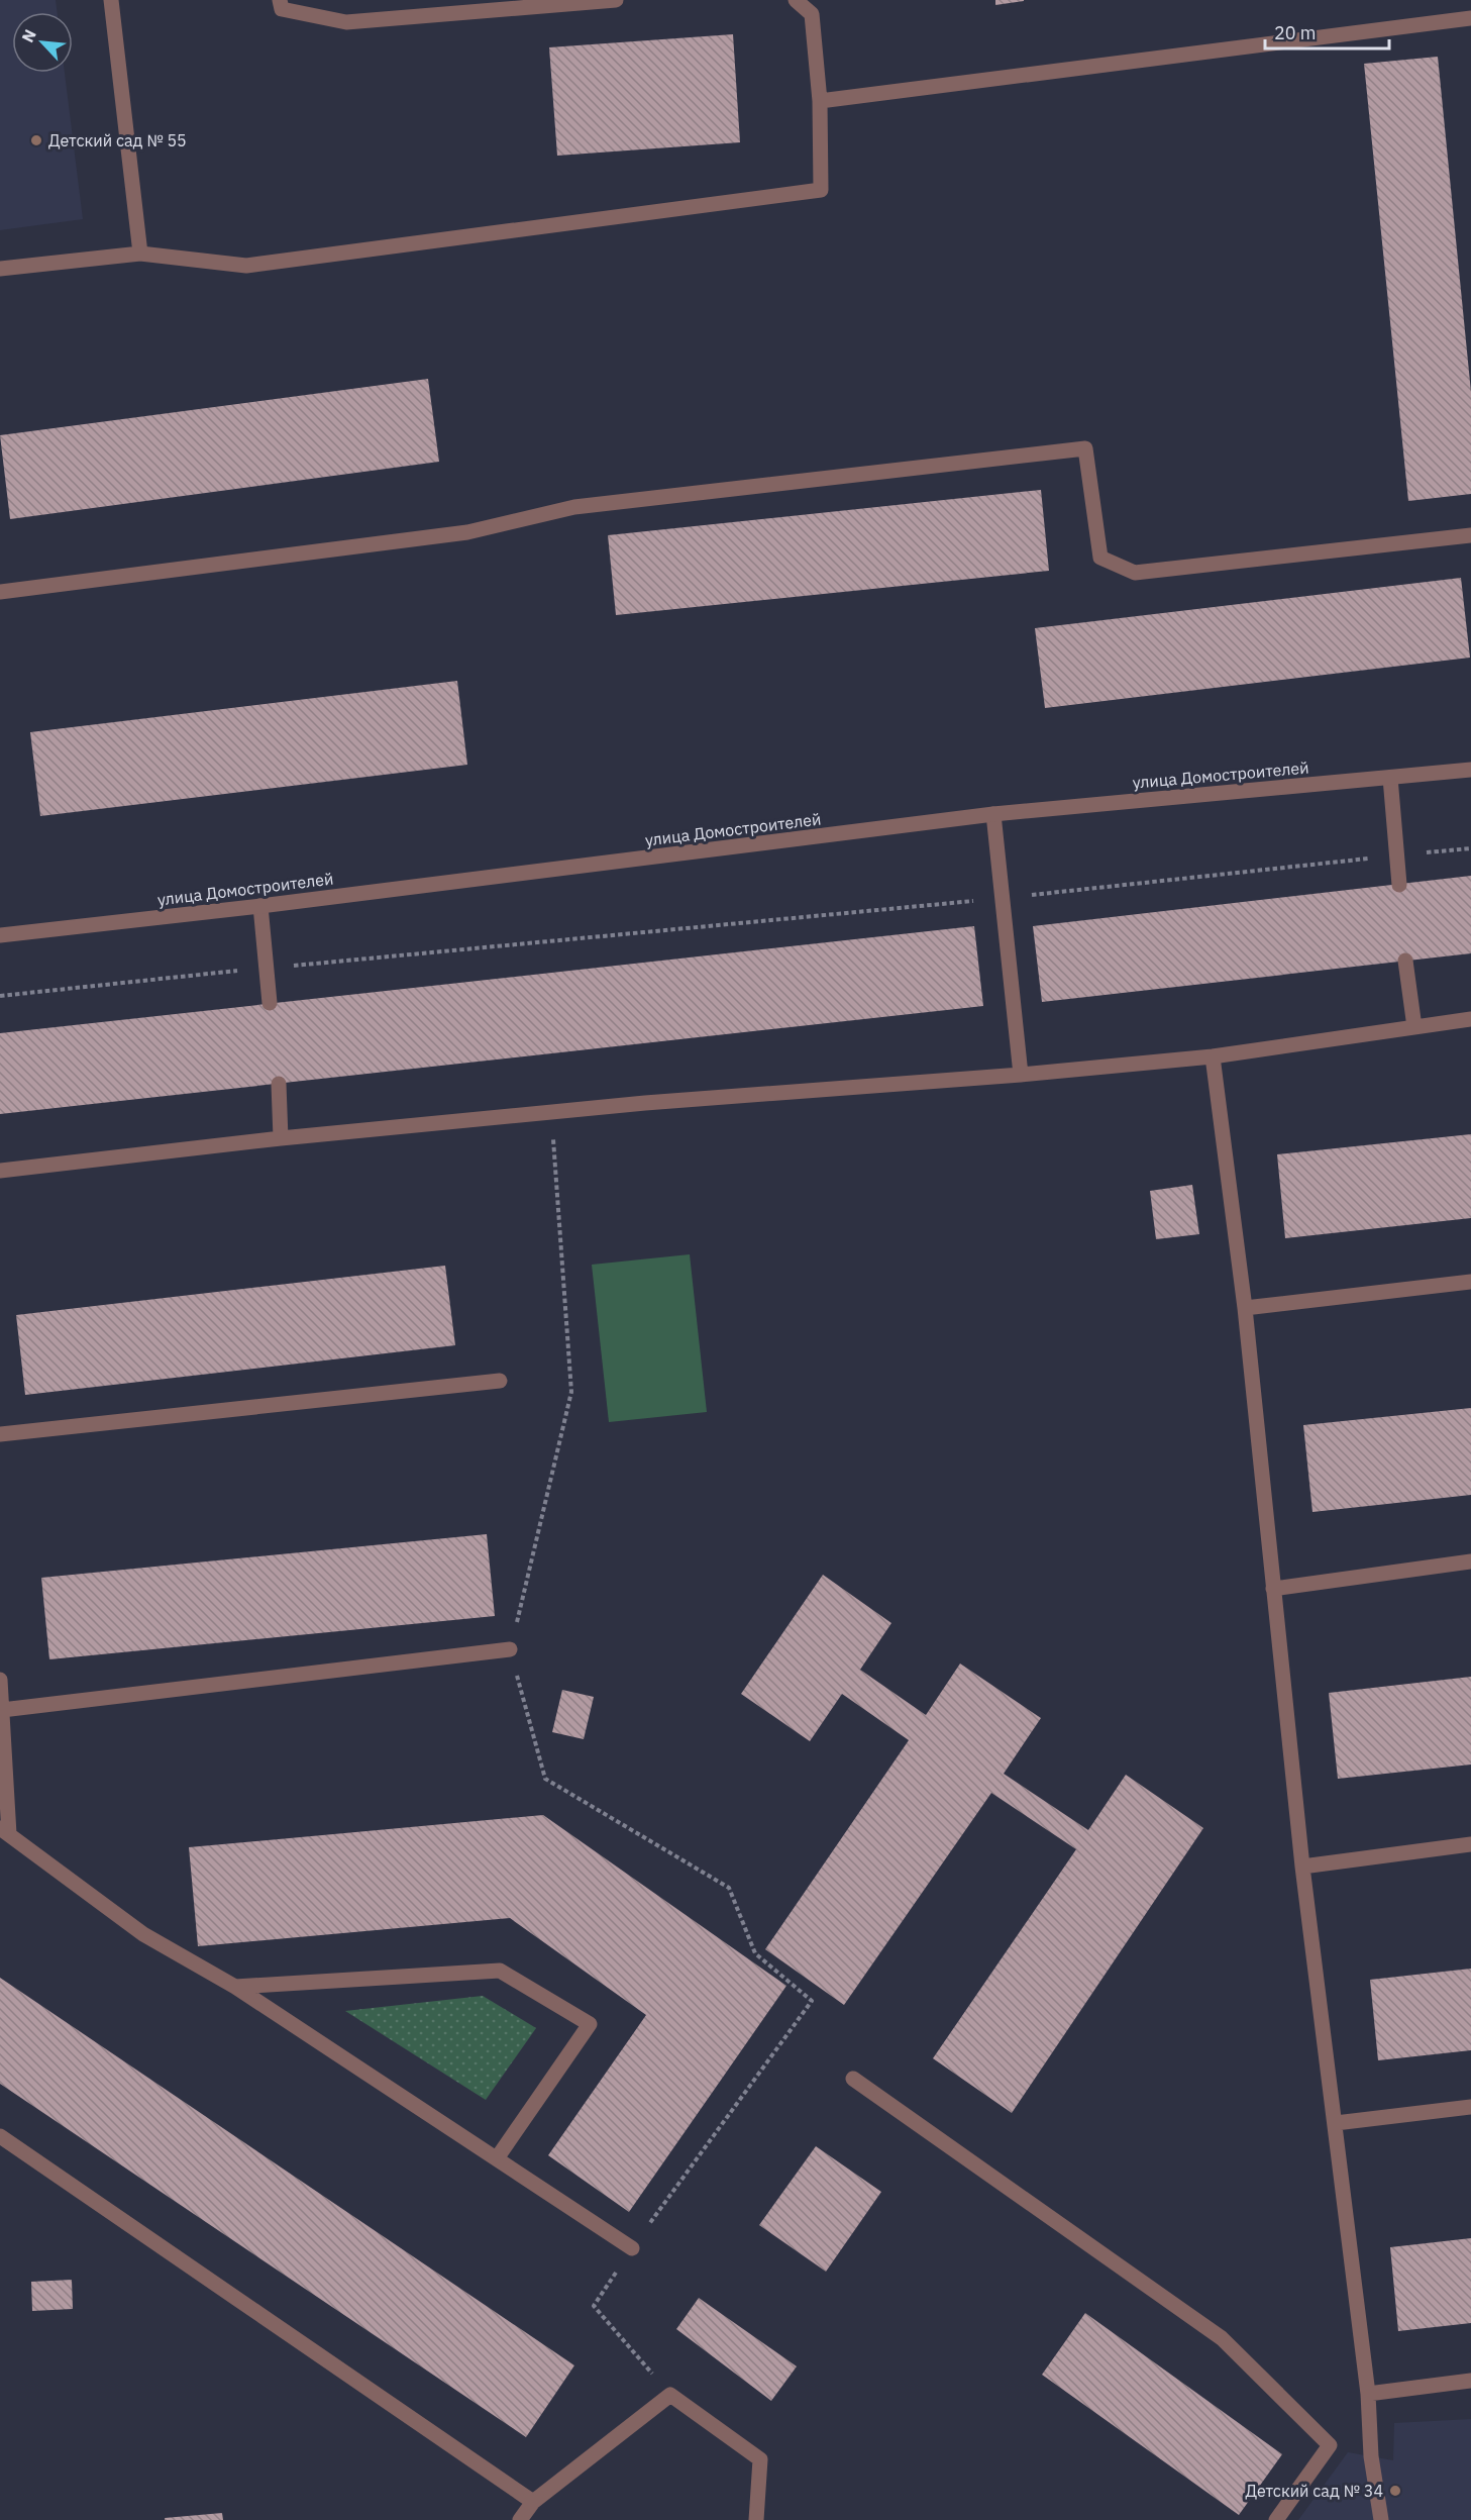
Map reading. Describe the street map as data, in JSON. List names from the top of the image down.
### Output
{
  "streets": {
    "street": ["улица Домостроителей"]
  },
  "places": ["Детский сад № 55", "Детский сад № 34"],
  "scale_bar": "20 m",
  "north": "top left"
}
